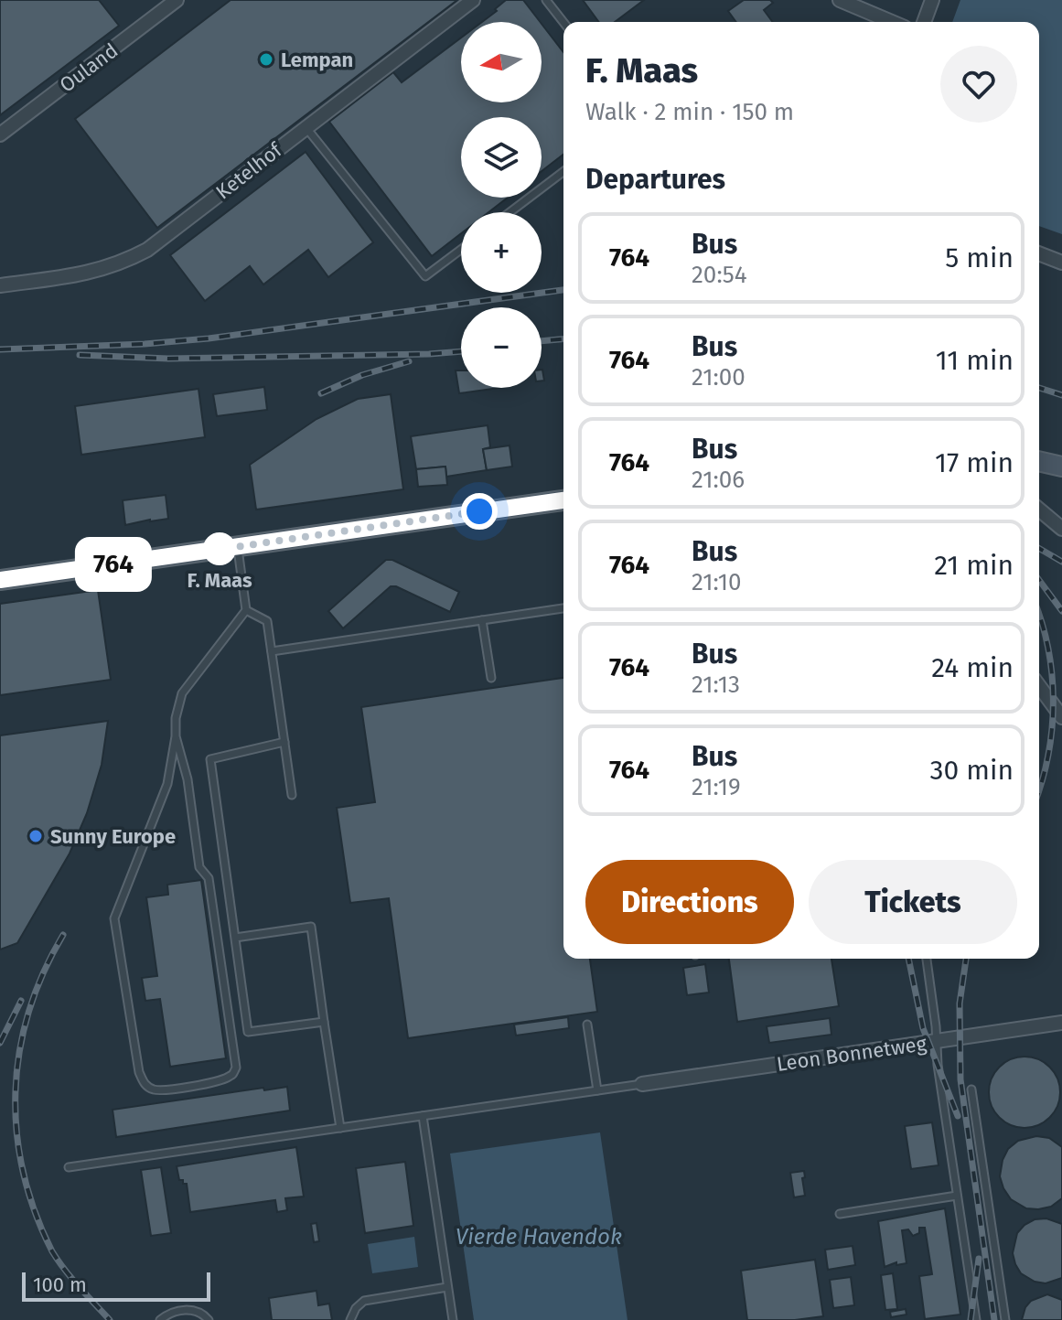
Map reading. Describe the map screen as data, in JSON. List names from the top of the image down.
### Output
{
  "streets": {
    "street": ["Ouland", "Ketelhof", "Leon Bonnetweg"]
  },
  "water": ["Vierde Havendok"],
  "places": ["Lempan", "F. Maas", "Sunny Europe"],
  "lines": ["bus line 764"],
  "scale_bar": "100 m",
  "north": "left",
  "page": {
    "on_map": "764",
    "map_buttons": ["+", "−"],
    "heading": [
      ["F. Maas", "Walk · 2 min · 150 m"],
      "Departures"
    ],
    "list": [
      {
        "mark": "764",
        "name": "Bus",
        "note": "20:54",
        "value": "5 min"
      },
      {
        "mark": "764",
        "name": "Bus",
        "note": "21:00",
        "value": "11 min"
      },
      {
        "mark": "764",
        "name": "Bus",
        "note": "21:06",
        "value": "17 min"
      },
      {
        "mark": "764",
        "name": "Bus",
        "note": "21:10",
        "value": "21 min"
      },
      {
        "mark": "764",
        "name": "Bus",
        "note": "21:13",
        "value": "24 min"
      },
      {
        "mark": "764",
        "name": "Bus",
        "note": "21:19",
        "value": "30 min"
      }
    ],
    "buttons": ["Directions", "Tickets"],
    "scale": "100 m"
  }
}
